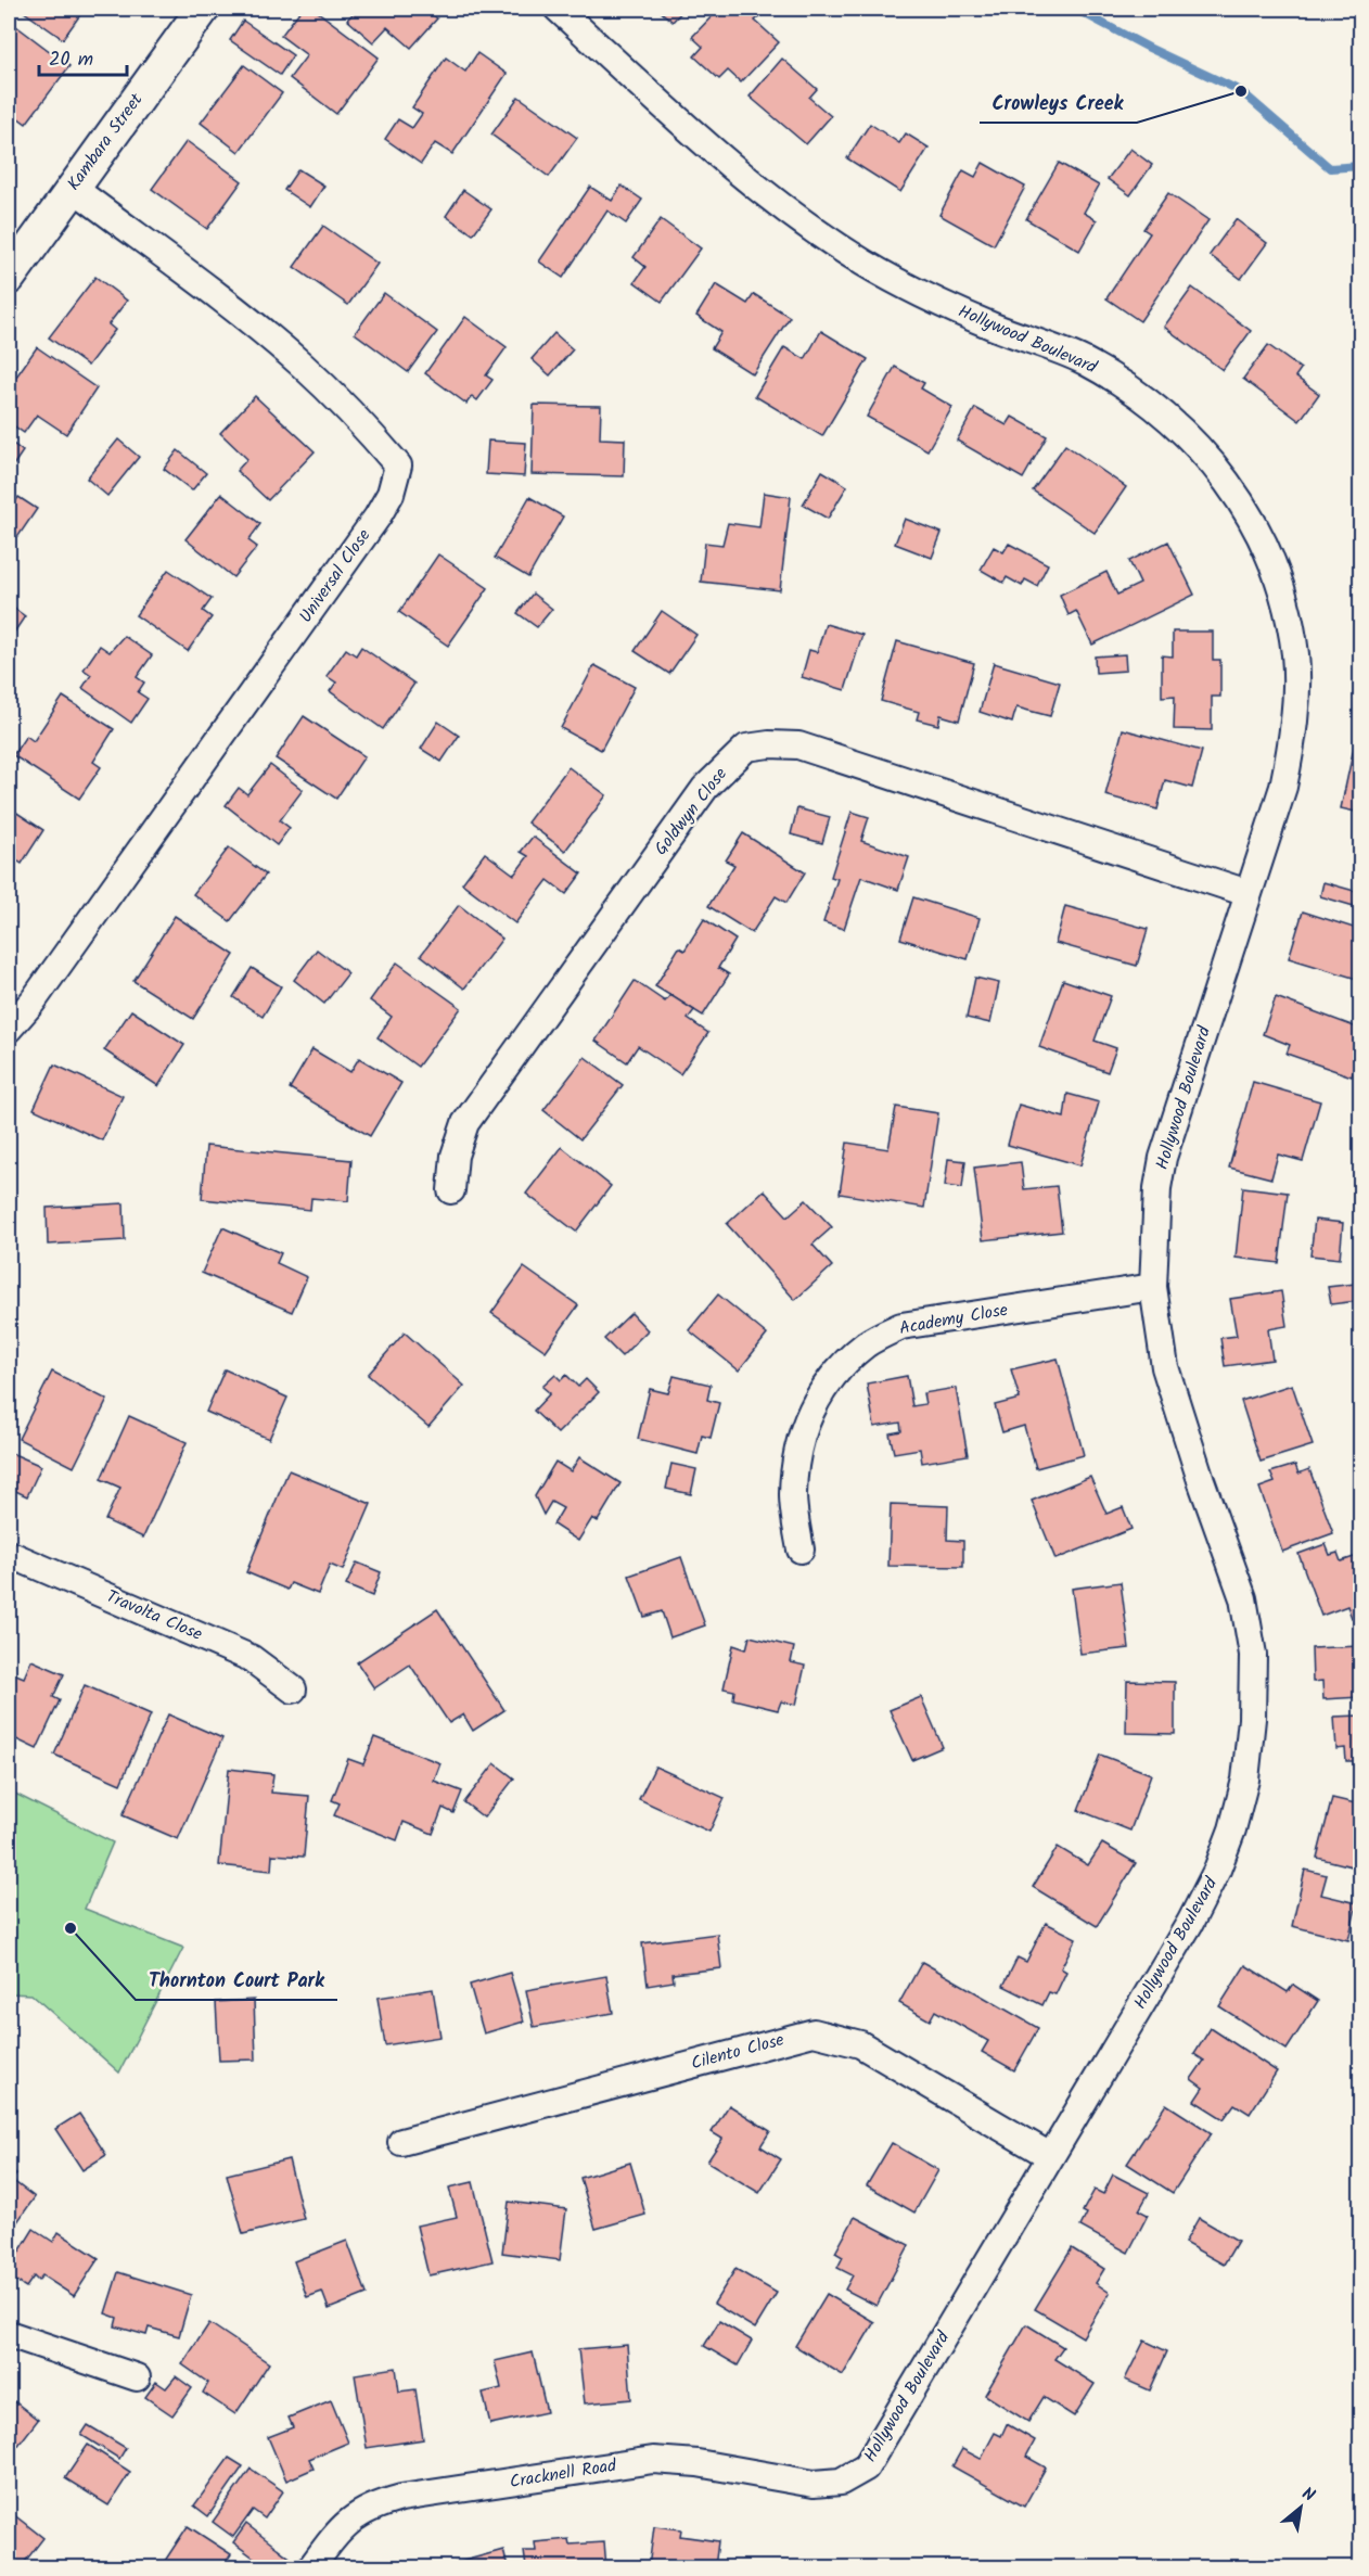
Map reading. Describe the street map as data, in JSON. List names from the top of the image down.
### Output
{
  "streets": {
    "street": [
      "Kambara Street",
      "Hollywood Boulevard",
      "Universal Close",
      "Goldwyn Close",
      "Academy Close",
      "Travolta Close",
      "Cilento Close",
      "Cracknell Road"
    ]
  },
  "crossings": [
    ["Kambara Street", "Universal Close"],
    ["Hollywood Boulevard", "Goldwyn Close"],
    ["Hollywood Boulevard", "Academy Close"],
    ["Hollywood Boulevard", "Cilento Close"],
    ["Hollywood Boulevard", "Cracknell Road"]
  ],
  "places": ["Crowleys Creek", "Thornton Court Park"],
  "scale_bar": "20 m",
  "north": "top right"
}
